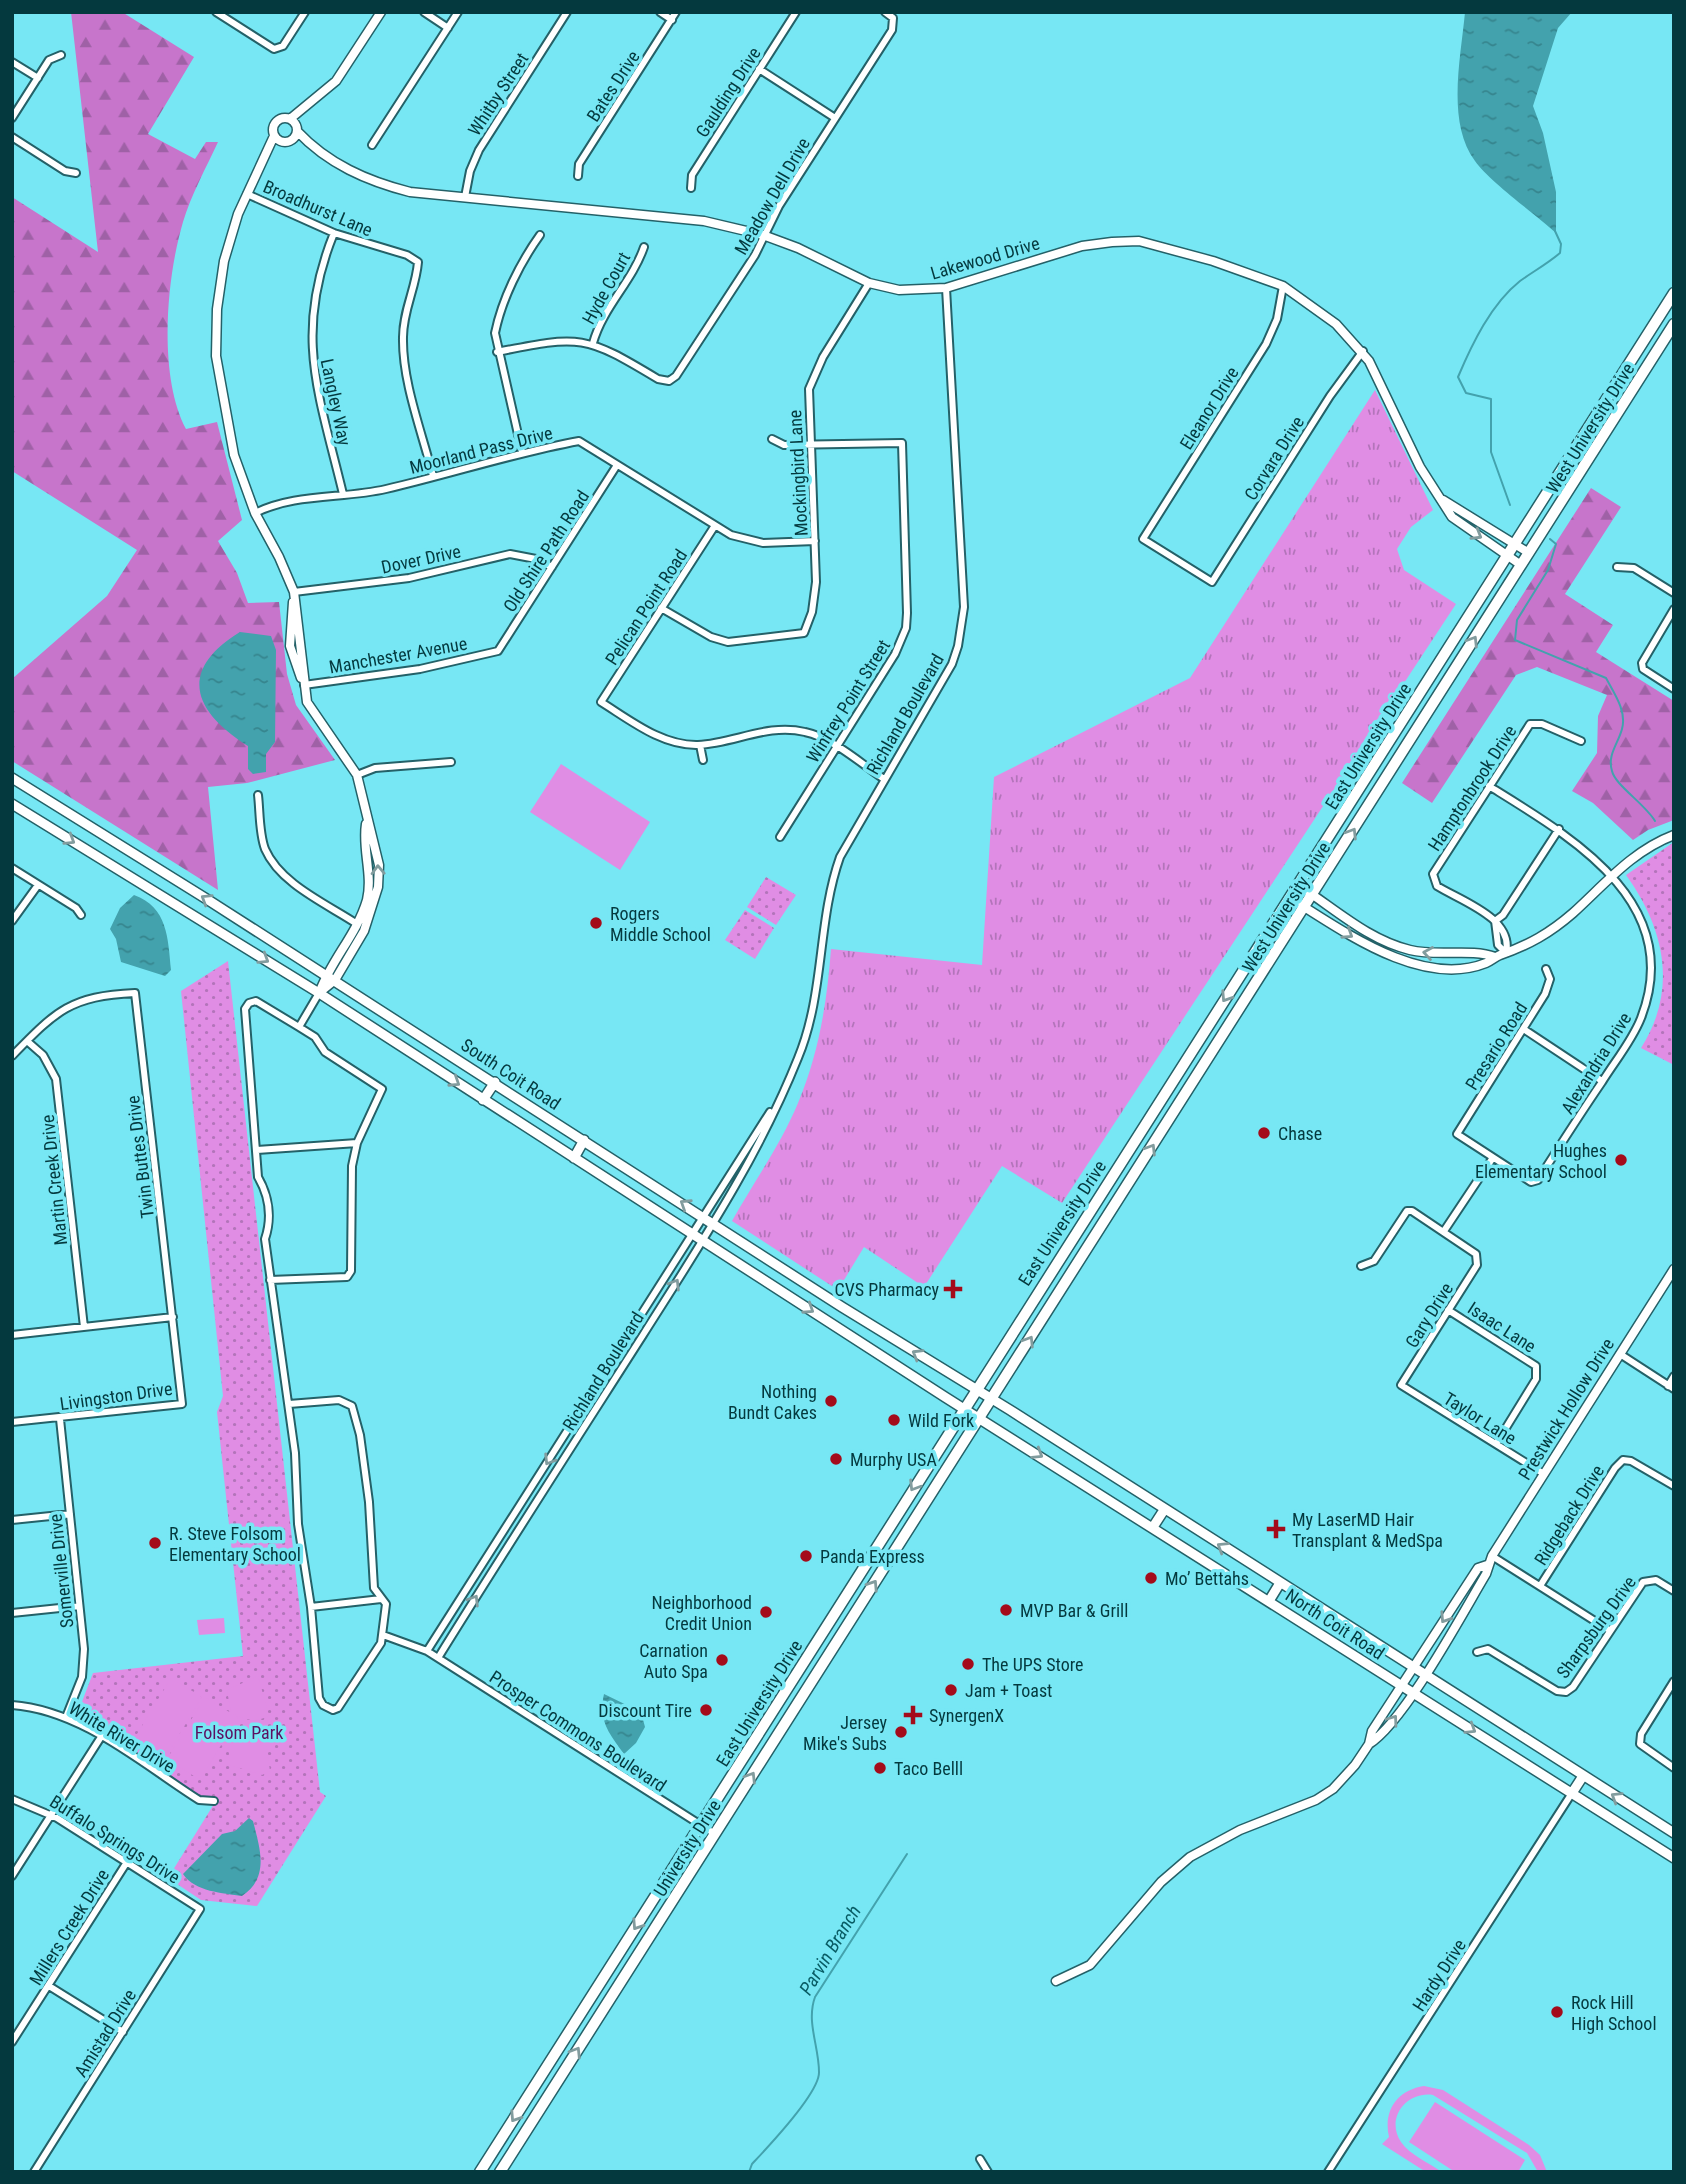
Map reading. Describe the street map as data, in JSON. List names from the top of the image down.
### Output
{
  "streets": {
    "highway": ["West University Drive", "East University Drive", "University Drive"],
    "main road": ["South Coit Road", "North Coit Road"],
    "street": [
      "Bates Drive",
      "Gaulding Drive",
      "Whitby Street",
      "Meadow Dell Drive",
      "Broadhurst Lane",
      "Lakewood Drive",
      "Hyde Court",
      "Langley Way",
      "Eleanor Drive",
      "Moorland Pass Drive",
      "Corvara Drive",
      "Mockingbird Lane",
      "Old Shire Path Road",
      "Dover Drive",
      "Pelican Point Road",
      "Manchester Avenue",
      "Winfrey Point Street",
      "Richland Boulevard",
      "Hamptonbrook Drive",
      "Presario Road",
      "Alexandria Drive",
      "Twin Buttes Drive",
      "Martin Creek Drive",
      "Gary Drive",
      "Isaac Lane",
      "Livingston Drive",
      "Prestwick Hollow Drive",
      "Taylor Lane",
      "Ridgeback Drive",
      "Somerville Drive",
      "Sharpsburg Drive",
      "Prosper Commons Boulevard",
      "White River Drive",
      "Buffalo Springs Drive",
      "Millers Creek Drive",
      "Hardy Drive",
      "Amistad Drive"
    ]
  },
  "crossings": [
    ["Whitby Street", "Lakewood Drive"],
    ["Meadow Dell Drive", "Lakewood Drive"],
    ["Meadow Dell Drive", "Hyde Court"],
    ["Broadhurst Lane", "Langley Way"],
    ["Broadhurst Lane", "Moorland Pass Drive"],
    ["Lakewood Drive", "Eleanor Drive"],
    ["Lakewood Drive", "West University Drive"],
    ["Lakewood Drive", "Corvara Drive"],
    ["Lakewood Drive", "Mockingbird Lane"],
    ["Lakewood Drive", "Richland Boulevard"],
    ["Lakewood Drive", "East University Drive"],
    ["Langley Way", "Moorland Pass Drive"],
    ["Eleanor Drive", "Corvara Drive"],
    ["West University Drive", "South Coit Road"],
    ["West University Drive", "North Coit Road"],
    ["West University Drive", "University Drive"],
    ["Moorland Pass Drive", "Mockingbird Lane"],
    ["Moorland Pass Drive", "Old Shire Path Road"],
    ["Moorland Pass Drive", "Pelican Point Road"],
    ["Mockingbird Lane", "Pelican Point Road"],
    ["Mockingbird Lane", "Winfrey Point Street"],
    ["Old Shire Path Road", "Dover Drive"],
    ["Old Shire Path Road", "Manchester Avenue"],
    ["Richland Boulevard", "South Coit Road"],
    ["Richland Boulevard", "Prosper Commons Boulevard"],
    ["East University Drive", "South Coit Road"],
    ["East University Drive", "Prosper Commons Boulevard"],
    ["Hamptonbrook Drive", "Alexandria Drive"],
    ["Presario Road", "Alexandria Drive"],
    ["South Coit Road", "North Coit Road"],
    ["South Coit Road", "University Drive"],
    ["Twin Buttes Drive", "Martin Creek Drive"],
    ["Twin Buttes Drive", "Livingston Drive"],
    ["Gary Drive", "Isaac Lane"],
    ["Gary Drive", "Taylor Lane"],
    ["Isaac Lane", "Taylor Lane"],
    ["Livingston Drive", "Somerville Drive"],
    ["Prestwick Hollow Drive", "Taylor Lane"],
    ["Prestwick Hollow Drive", "North Coit Road"],
    ["Somerville Drive", "White River Drive"],
    ["North Coit Road", "University Drive"],
    ["North Coit Road", "Hardy Drive"],
    ["Prosper Commons Boulevard", "University Drive"],
    ["Buffalo Springs Drive", "Millers Creek Drive"],
    ["Buffalo Springs Drive", "Amistad Drive"]
  ],
  "one_way": ["West University Drive", "East University Drive", "University Drive"],
  "water": ["Parvin Branch"],
  "parks": ["Folsom Park"],
  "places": {
    "other": [
      "Rogers Middle School",
      "Chase",
      "Hughes Elementary School",
      "Nothing Bundt Cakes",
      "Wild Fork",
      "Murphy USA",
      "R. Steve Folsom Elementary School",
      "Panda Express",
      "Mo’ Bettahs",
      "MVP Bar & Grill",
      "Neighborhood Credit Union",
      "Carnation Auto Spa",
      "The UPS Store",
      "Jam + Toast",
      "Discount Tire",
      "Jersey Mike's Subs",
      "Taco Belll",
      "Rock Hill High School"
    ],
    "health": ["CVS Pharmacy", "My LaserMD Hair Transplant & MedSpa", "SynergenX"]
  }
}
